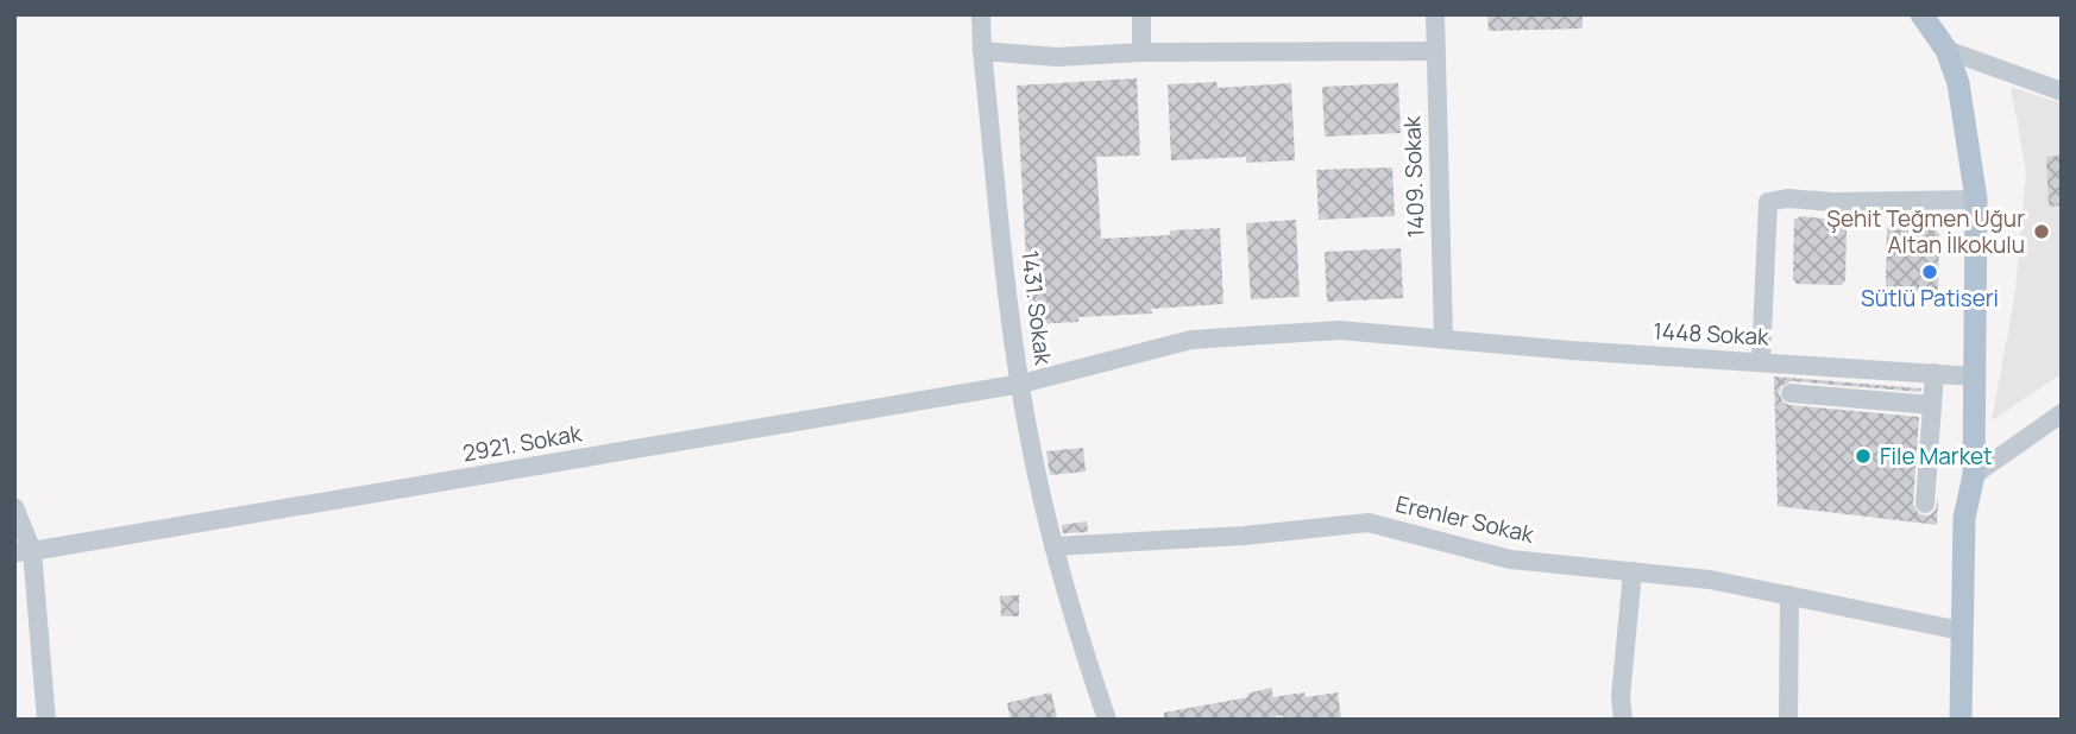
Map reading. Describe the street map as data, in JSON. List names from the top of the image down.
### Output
{
  "streets": {
    "street": [
      "1409. Sokak",
      "1431. Sokak",
      "1448 Sokak",
      "2921. Sokak",
      "Erenler Sokak"
    ]
  },
  "crossings": [
    ["1409. Sokak", "1448 Sokak"],
    ["1431. Sokak", "1448 Sokak"],
    ["1431. Sokak", "2921. Sokak"],
    ["1431. Sokak", "Erenler Sokak"],
    ["1448 Sokak", "2921. Sokak"]
  ],
  "places": ["Şehit Teğmen Uğur Altan İlkokulu", "Sütlü Patiseri", "File Market"]
}
